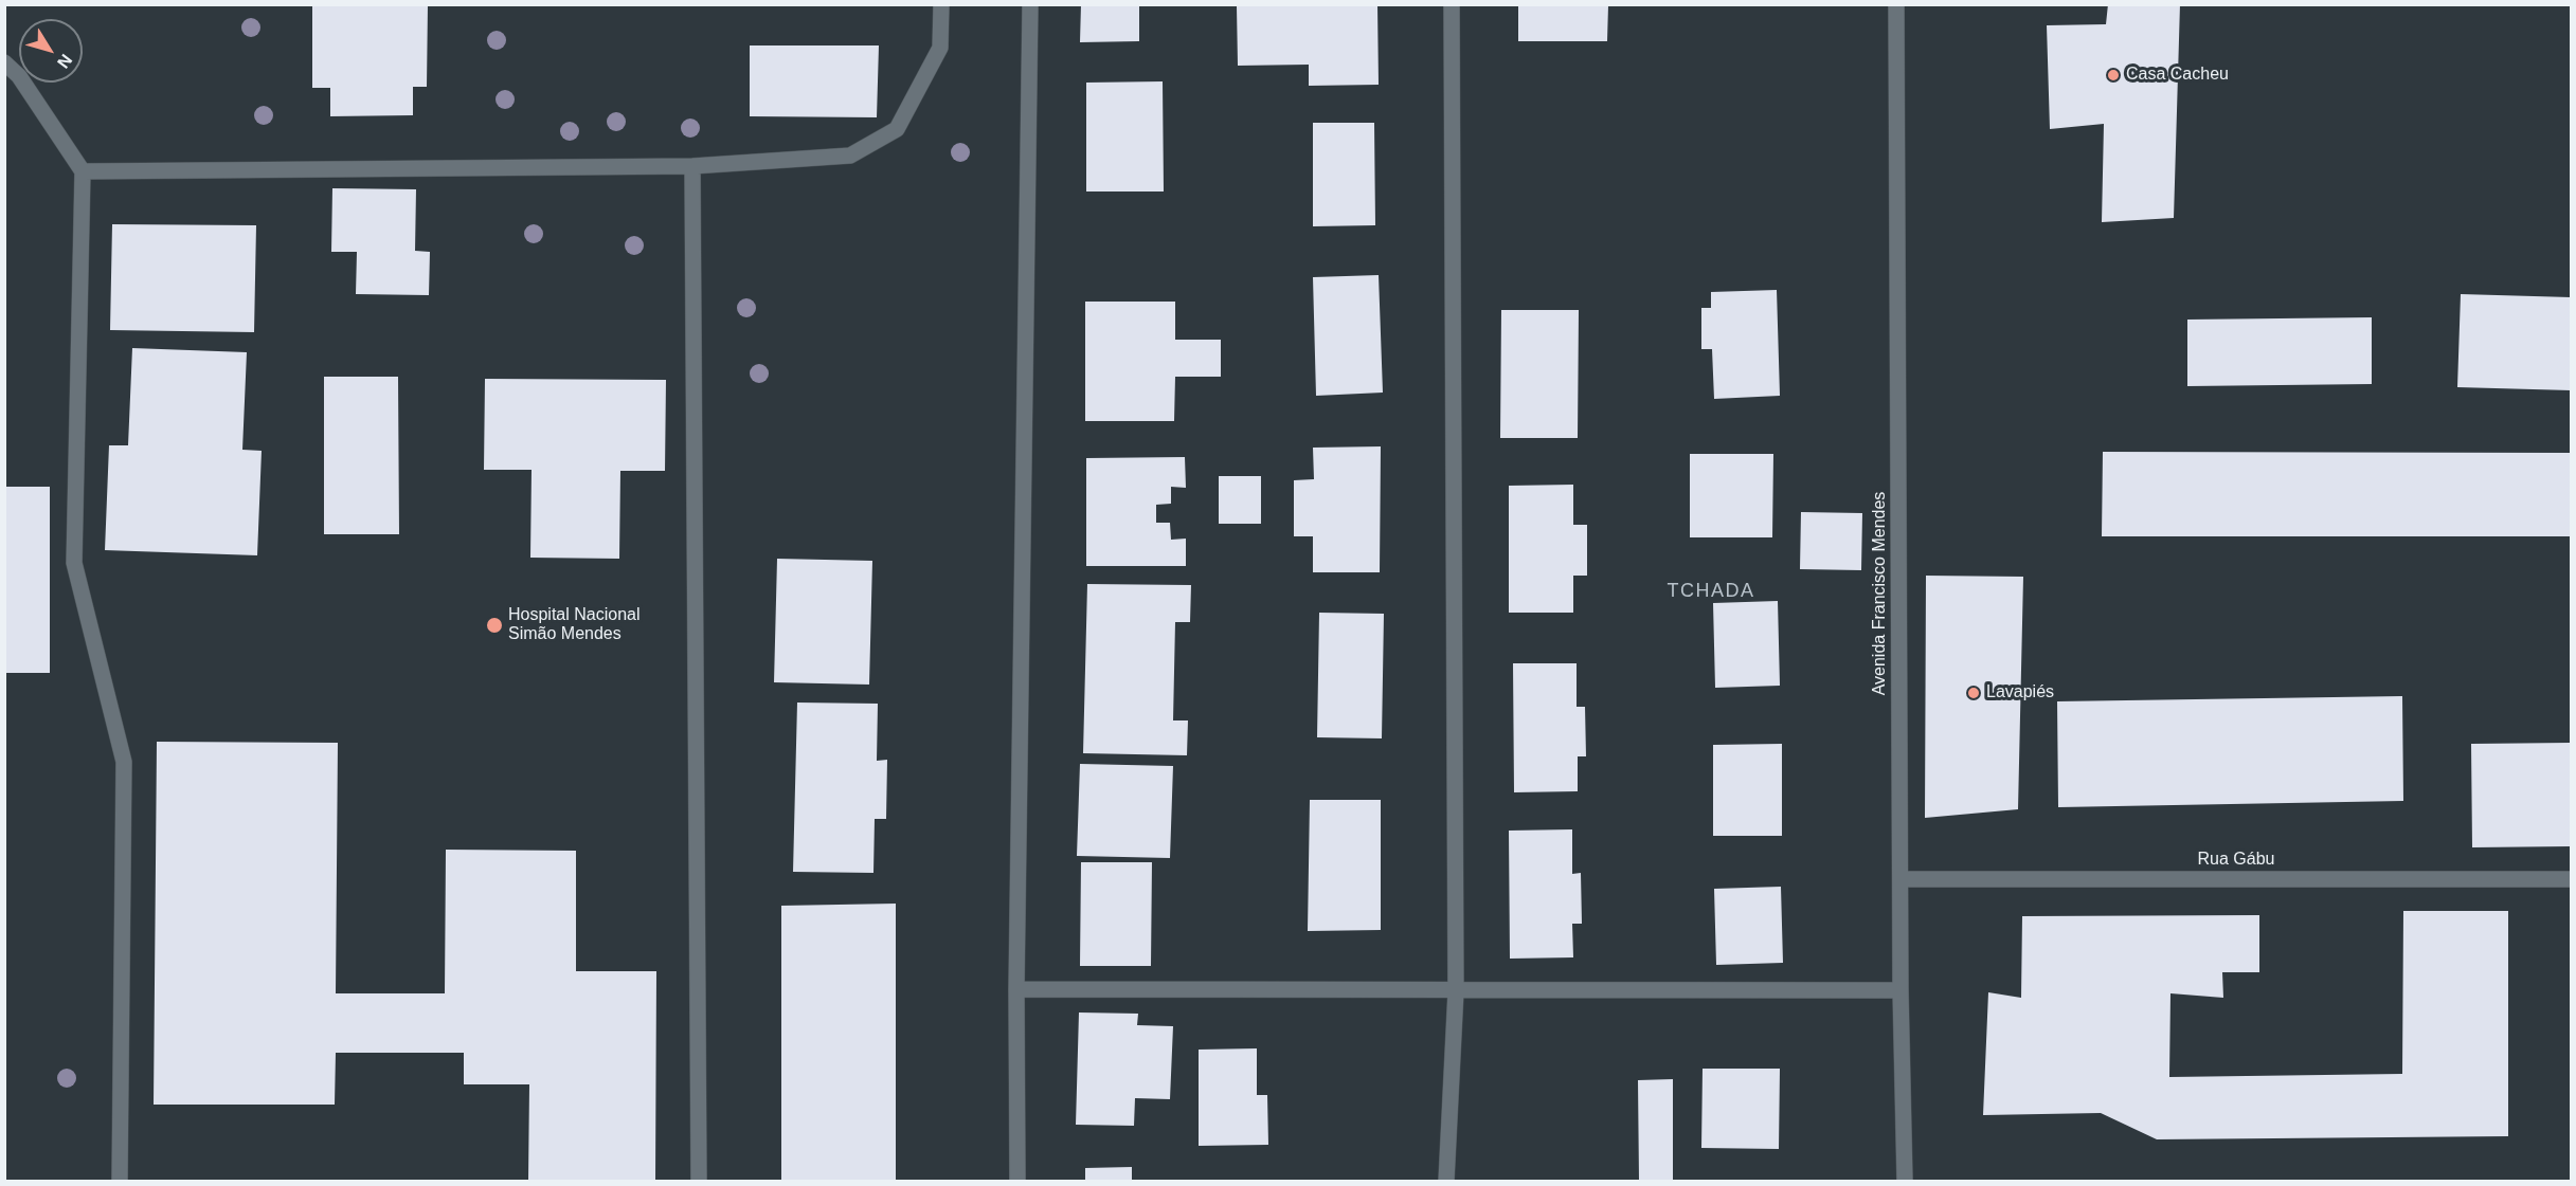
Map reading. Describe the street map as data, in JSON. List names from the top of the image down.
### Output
{
  "streets": {
    "street": ["Avenida Francisco Mendes", "Rua Gábu"]
  },
  "crossings": [
    ["Avenida Francisco Mendes", "Rua Gábu"]
  ],
  "districts": ["TCHADA"],
  "places": ["Casa Cacheu", "Hospital Nacional Simão Mendes", "Lavapiés"],
  "north": "bottom right"
}
